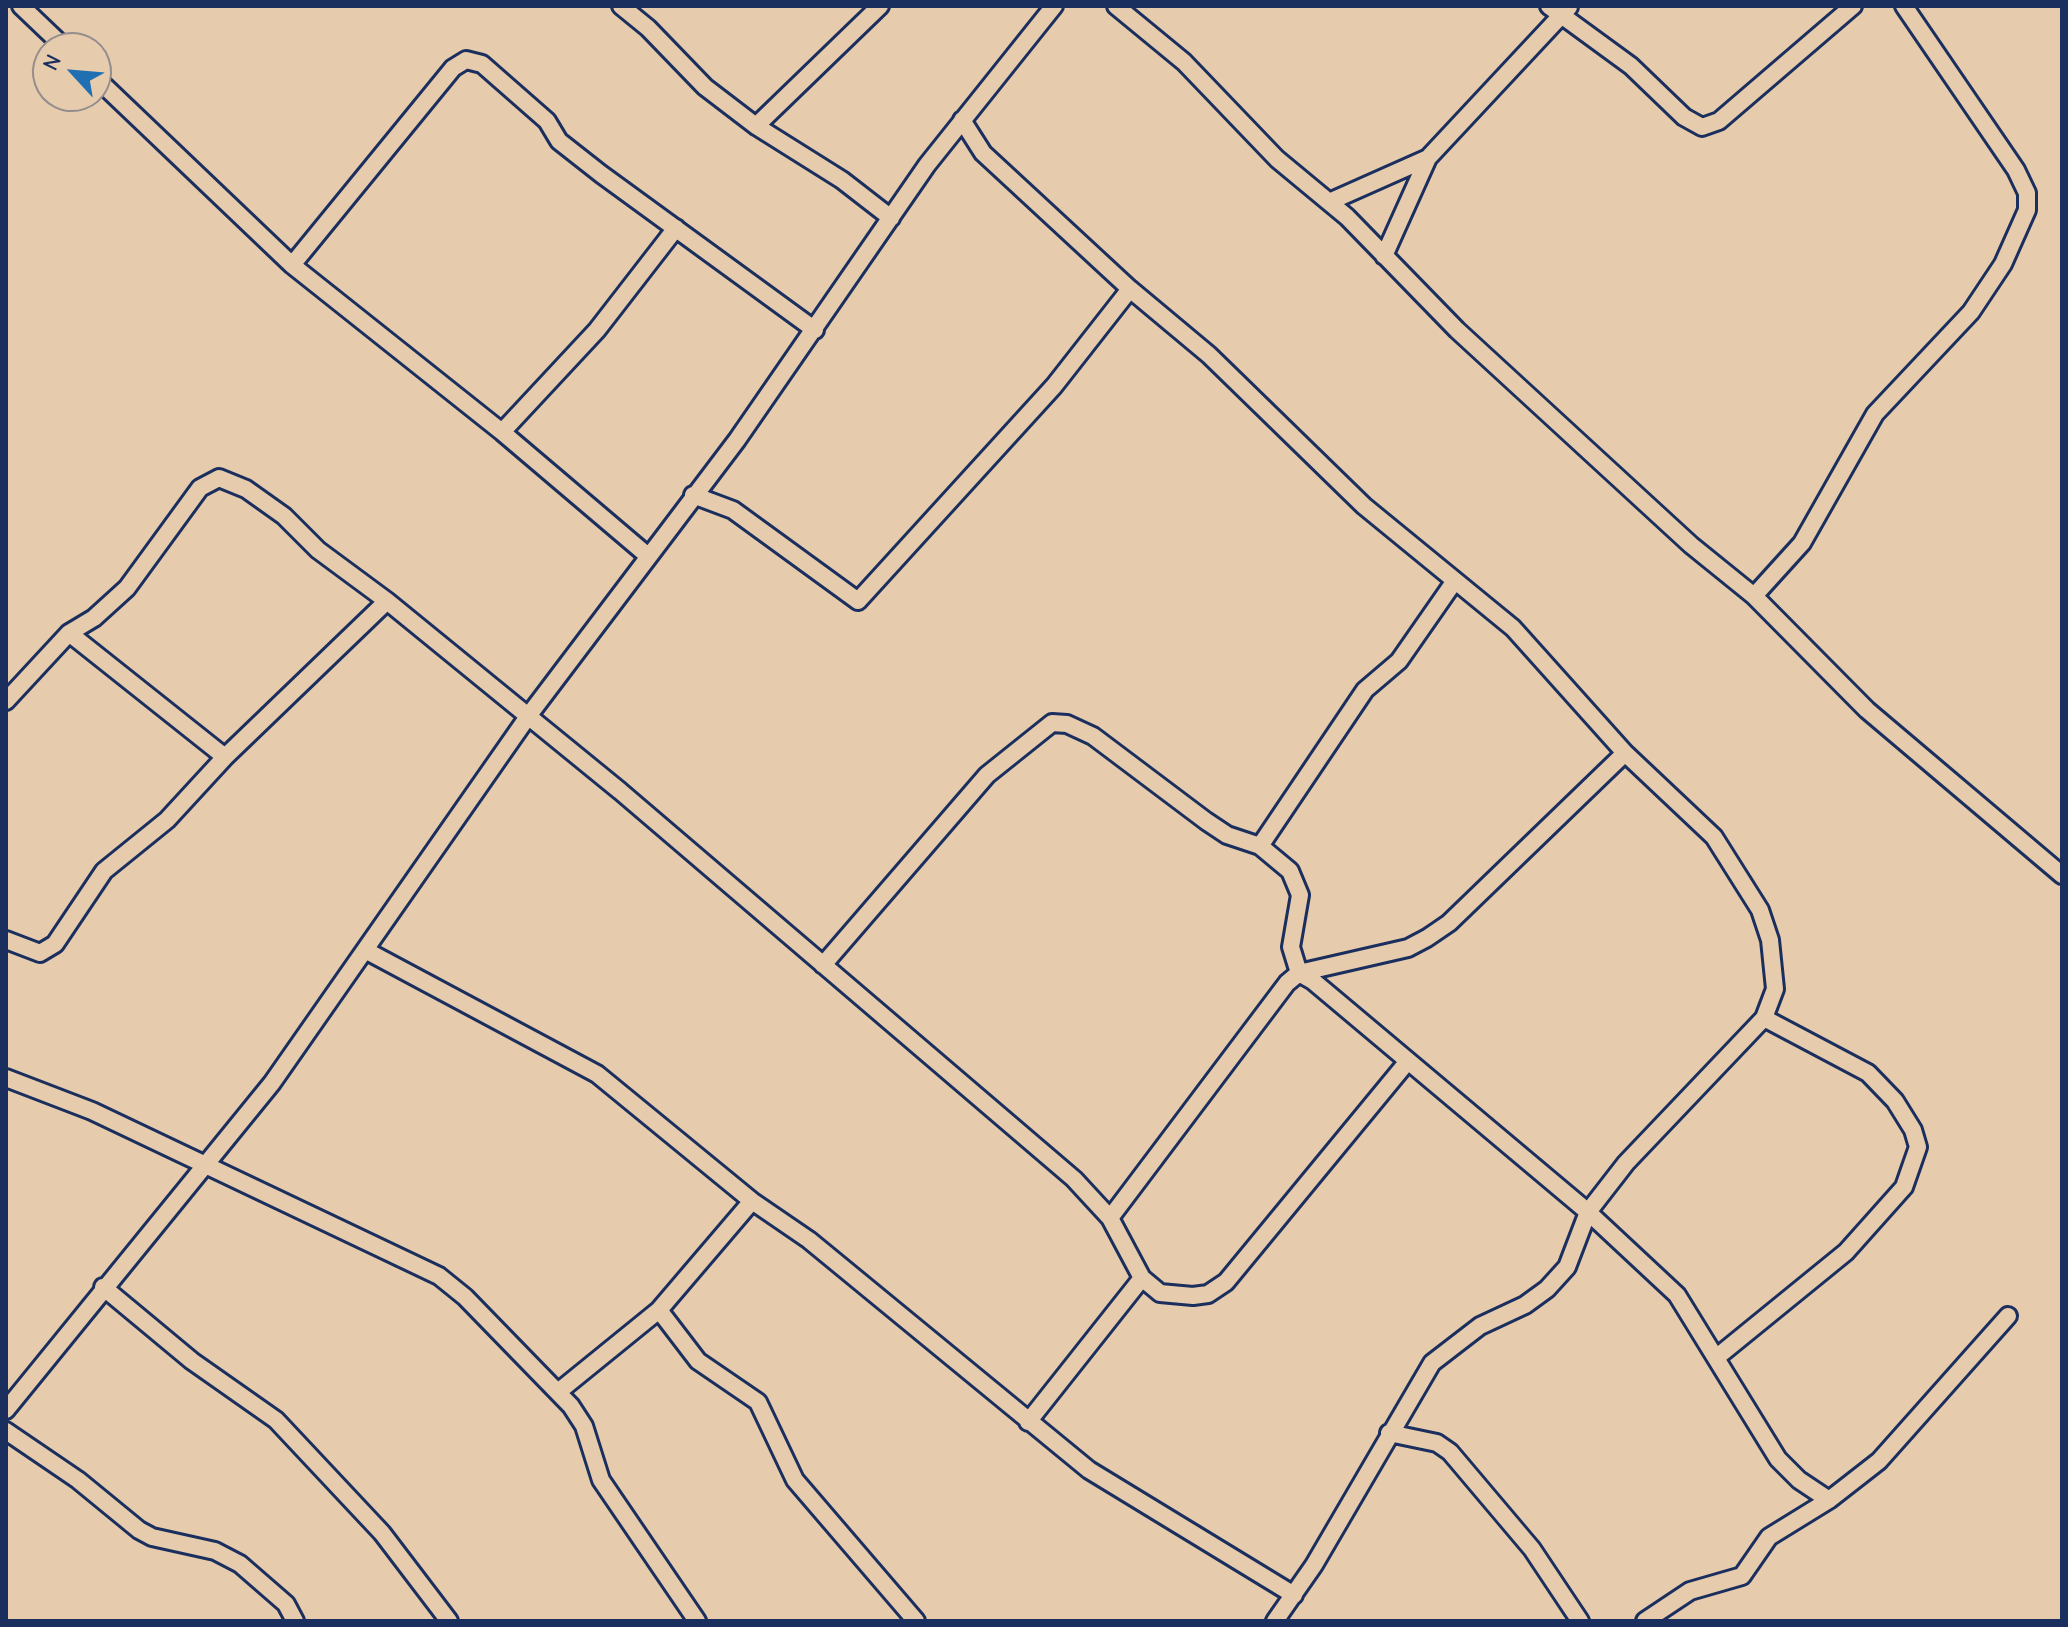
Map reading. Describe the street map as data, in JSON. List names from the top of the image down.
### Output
{
  "north": "top left"
}
